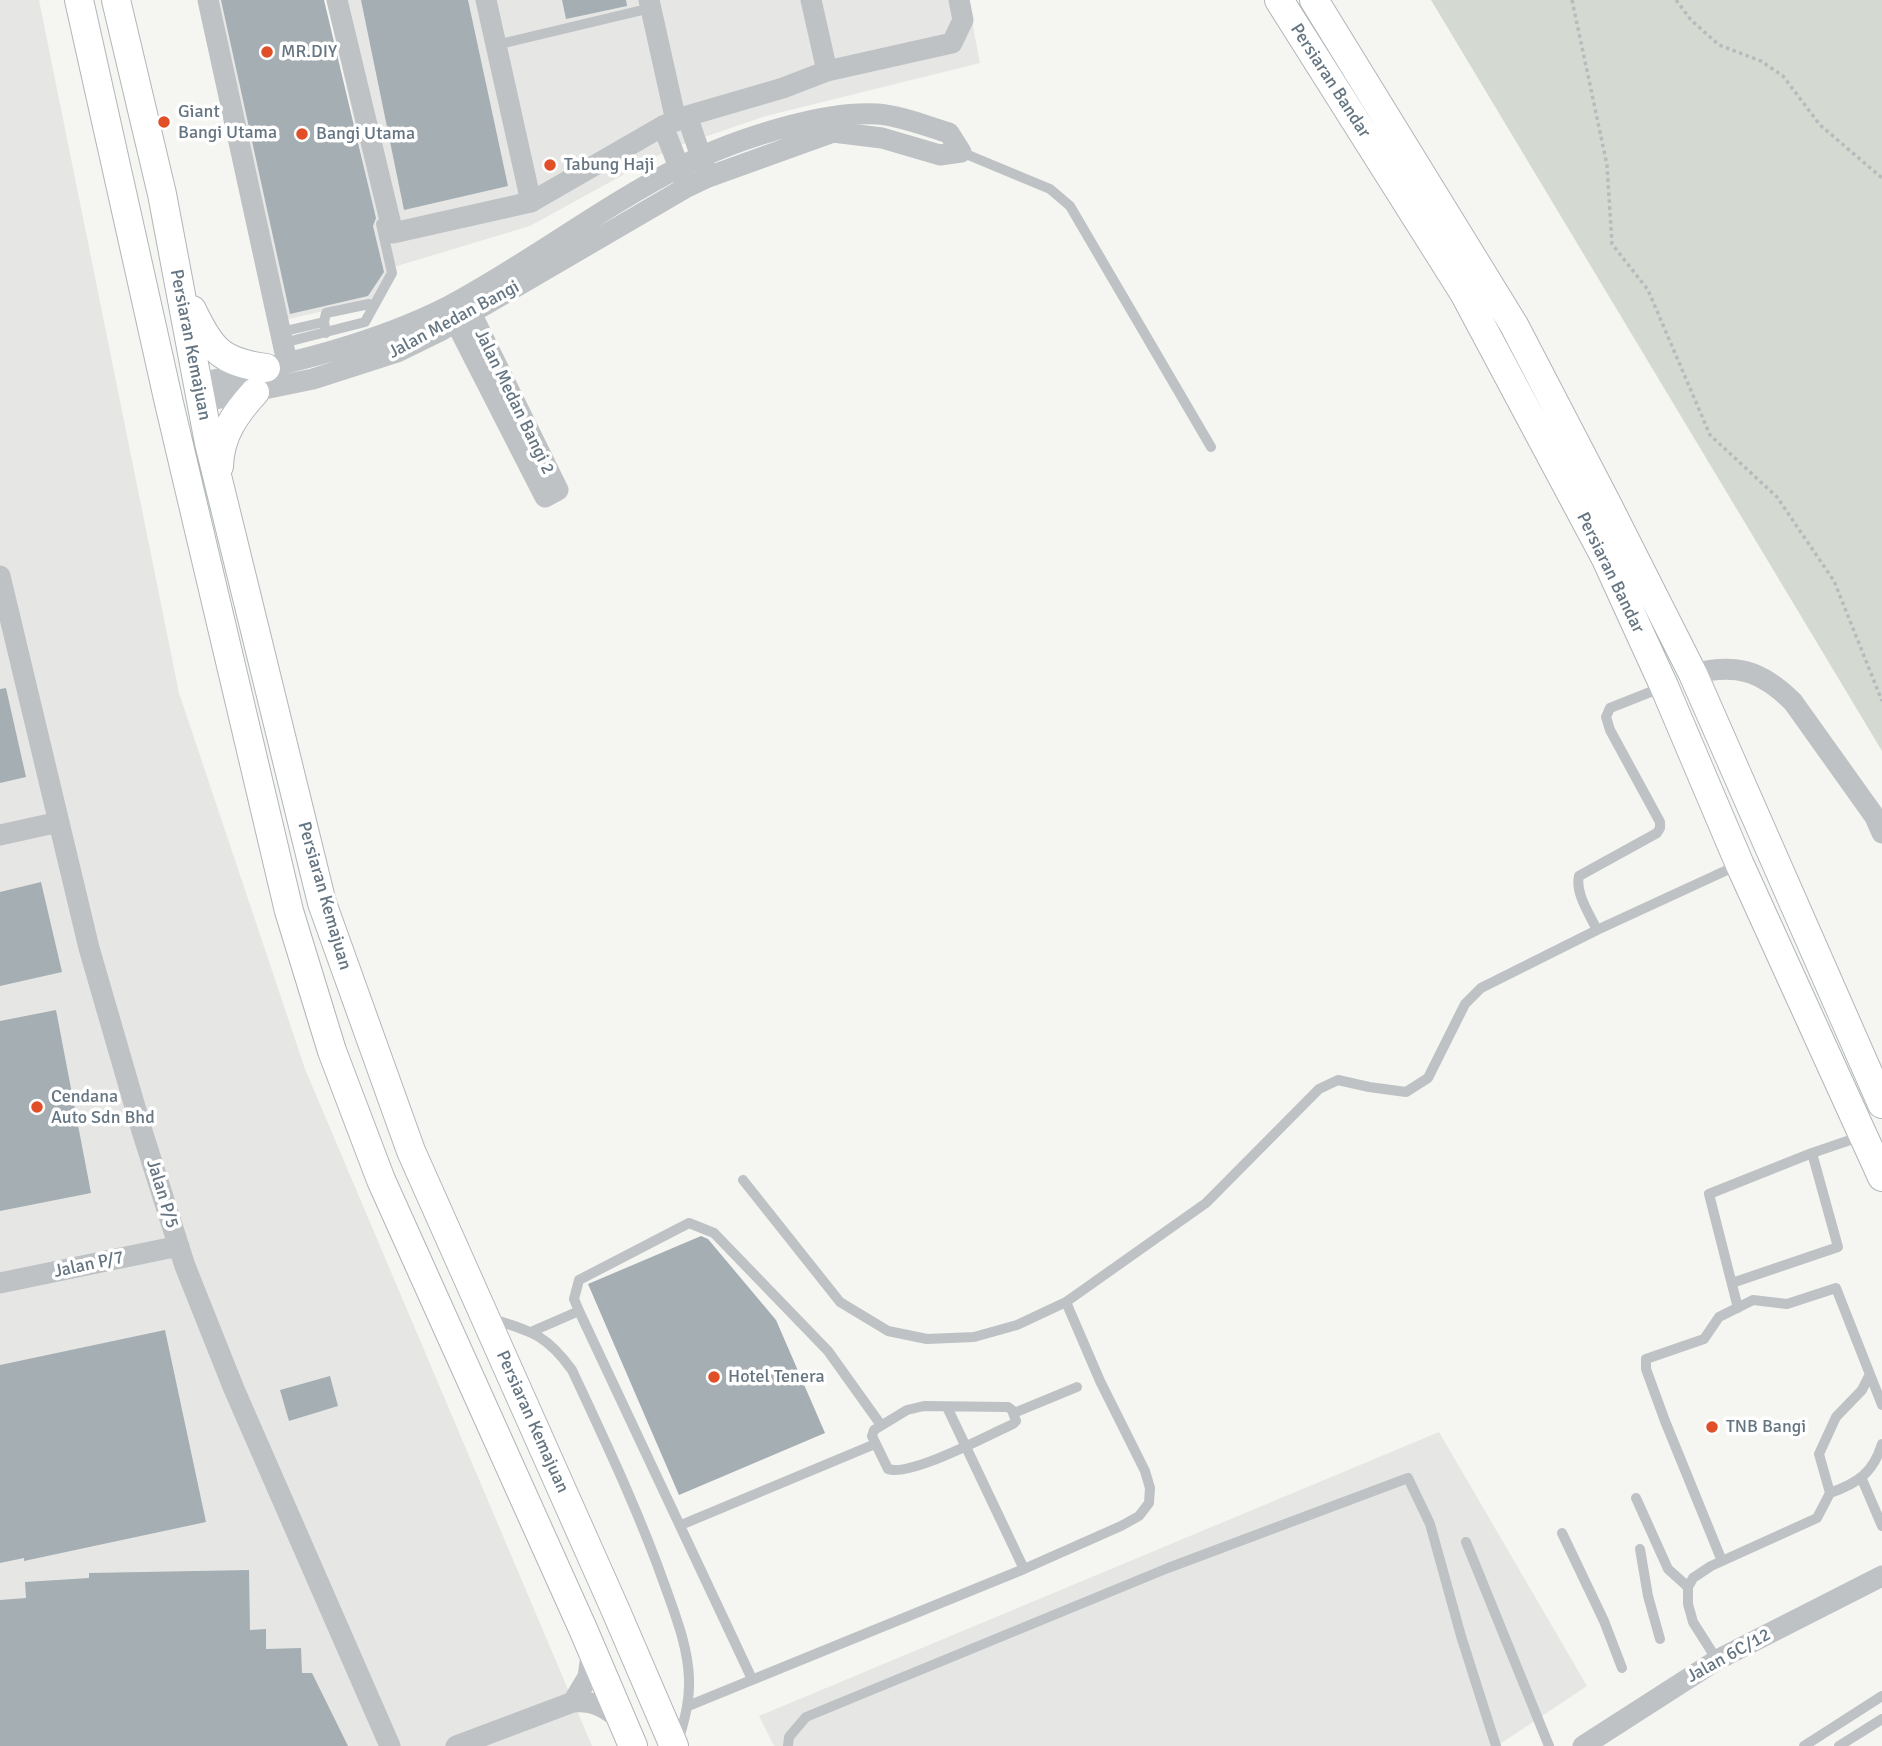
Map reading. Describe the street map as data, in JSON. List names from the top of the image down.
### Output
{
  "streets": {
    "main road": ["Persiaran Bandar", "Persiaran Kemajuan"],
    "street": [
      "Jalan Medan Bangi",
      "Jalan Medan Bangi 2",
      "Jalan P/5",
      "Jalan P/7",
      "Jalan 6C/12"
    ]
  },
  "crossings": [
    ["Jalan Medan Bangi", "Persiaran Kemajuan"],
    ["Jalan Medan Bangi", "Jalan Medan Bangi 2"],
    ["Jalan P/5", "Jalan P/7"]
  ],
  "places": [
    "MR.DIY",
    "Giant Bangi Utama",
    "Bangi Utama",
    "Tabung Haji",
    "Cendana Auto Sdn Bhd",
    "Hotel Tenera",
    "TNB Bangi"
  ]
}
